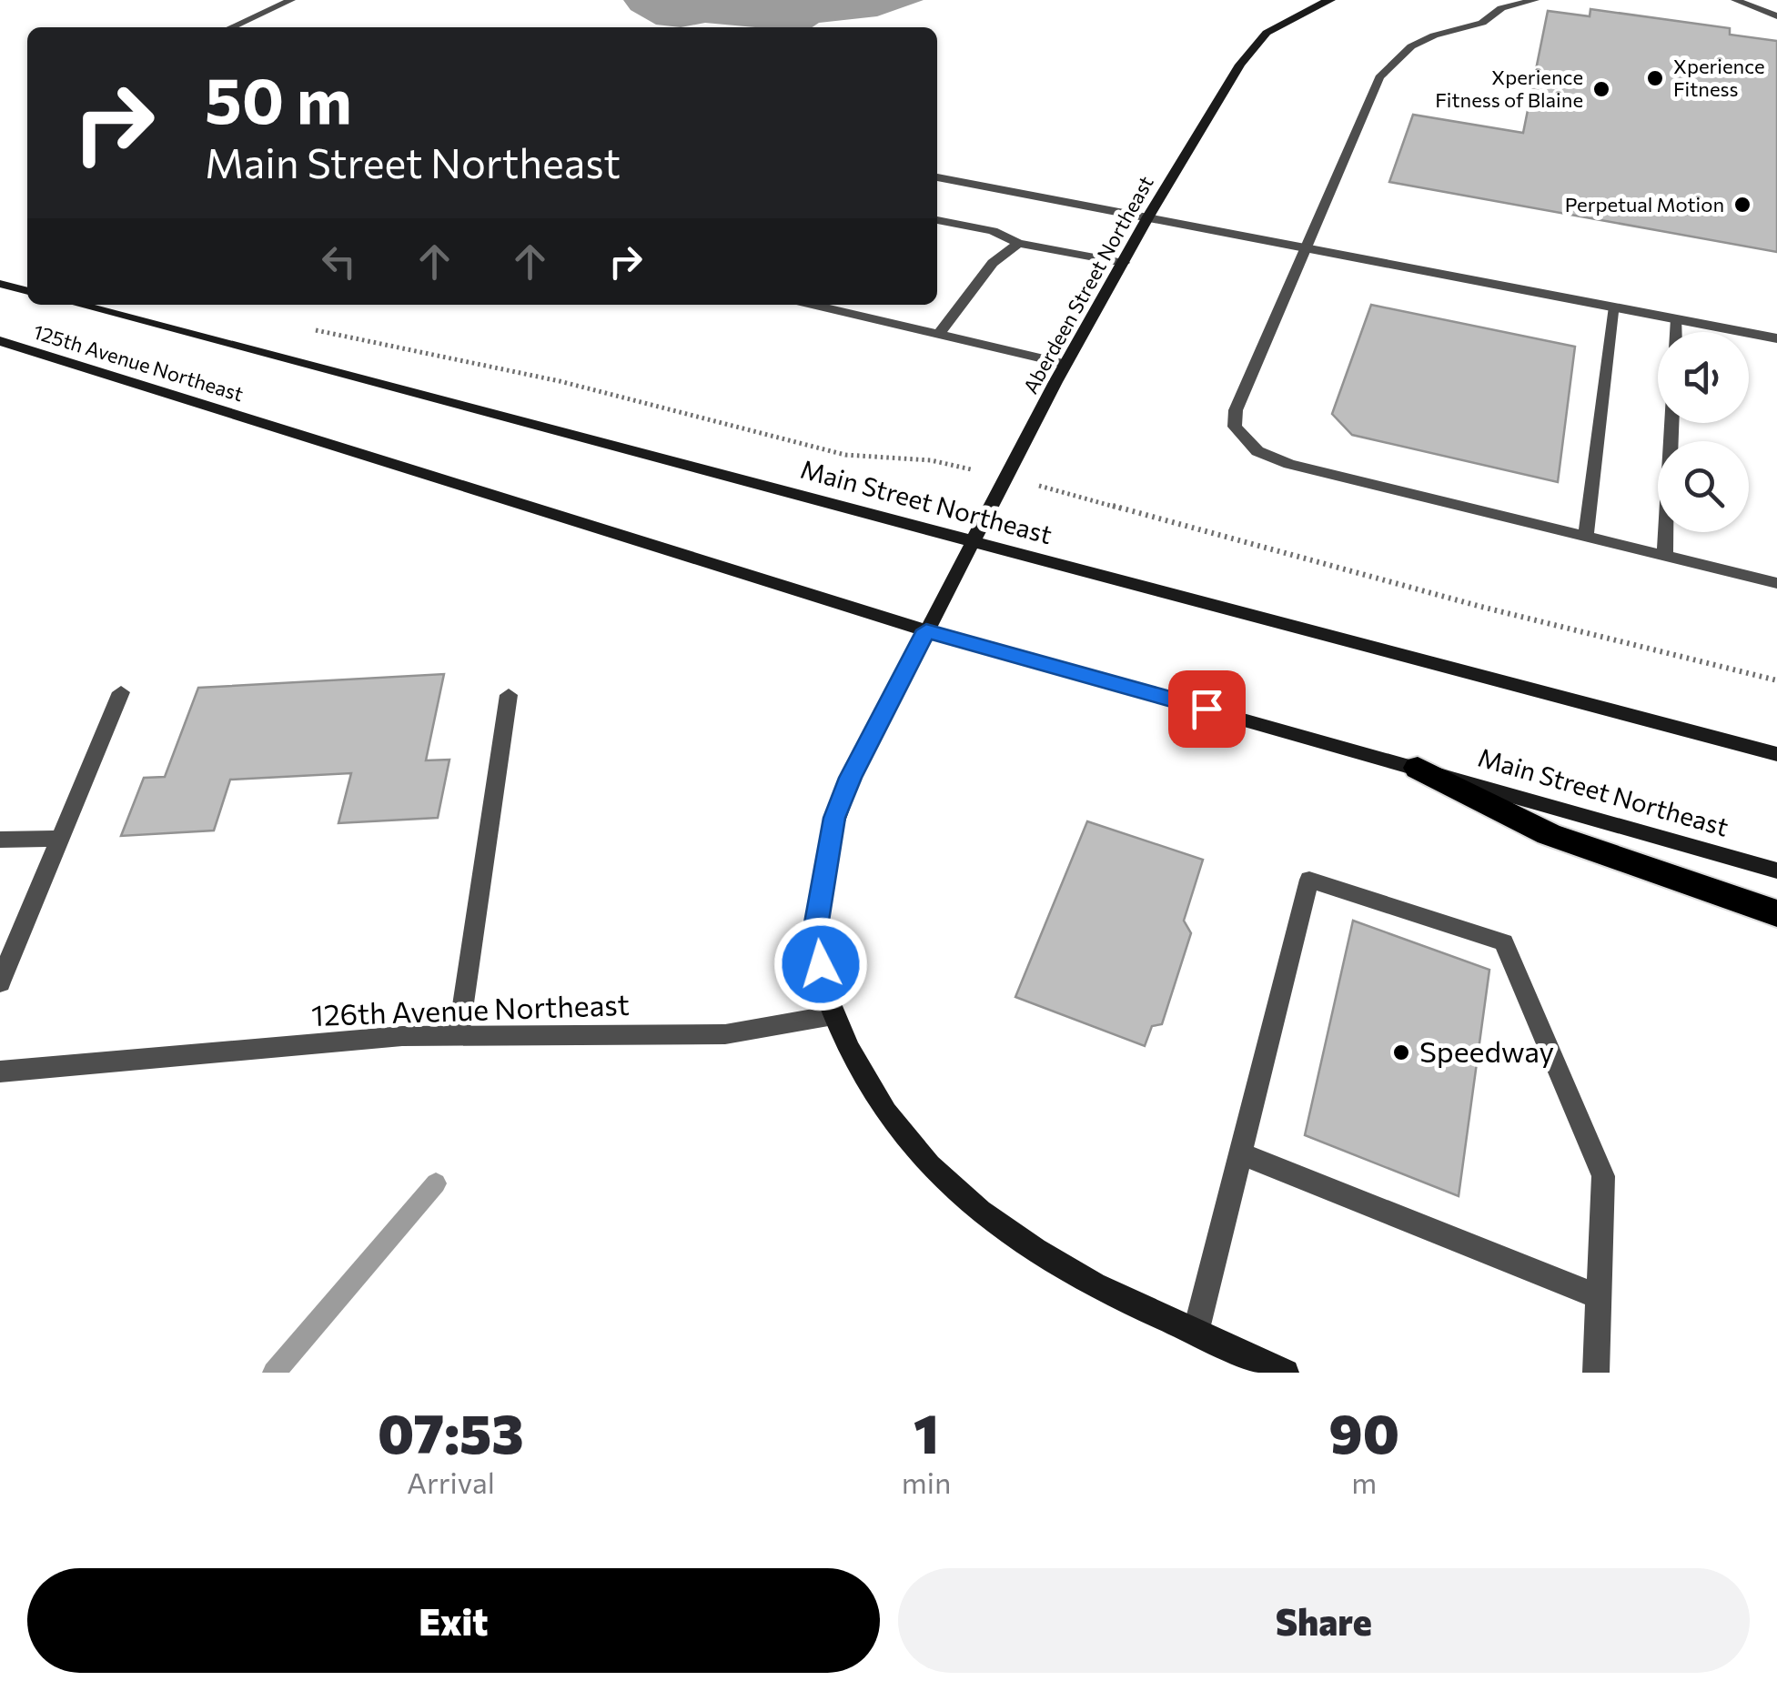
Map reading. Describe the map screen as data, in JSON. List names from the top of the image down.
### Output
{
  "streets": {
    "main road": ["Aberdeen Street Northeast", "125th Avenue Northeast", "Main Street Northeast"],
    "street": ["126th Avenue Northeast"]
  },
  "crossings": [
    ["Aberdeen Street Northeast", "Main Street Northeast"],
    ["Aberdeen Street Northeast", "126th Avenue Northeast"],
    ["125th Avenue Northeast", "Main Street Northeast"]
  ],
  "places": [
    "Xperience Fitness",
    "Xperience Fitness of Blaine",
    "Perpetual Motion",
    "Speedway"
  ],
  "page": {
    "turn": ["50 m", "Main Street Northeast"],
    "eta": [
      "07:53",
      "Arrival",
      "1",
      "min",
      "90",
      "m"
    ],
    "buttons": ["Exit", "Share"]
  }
}
